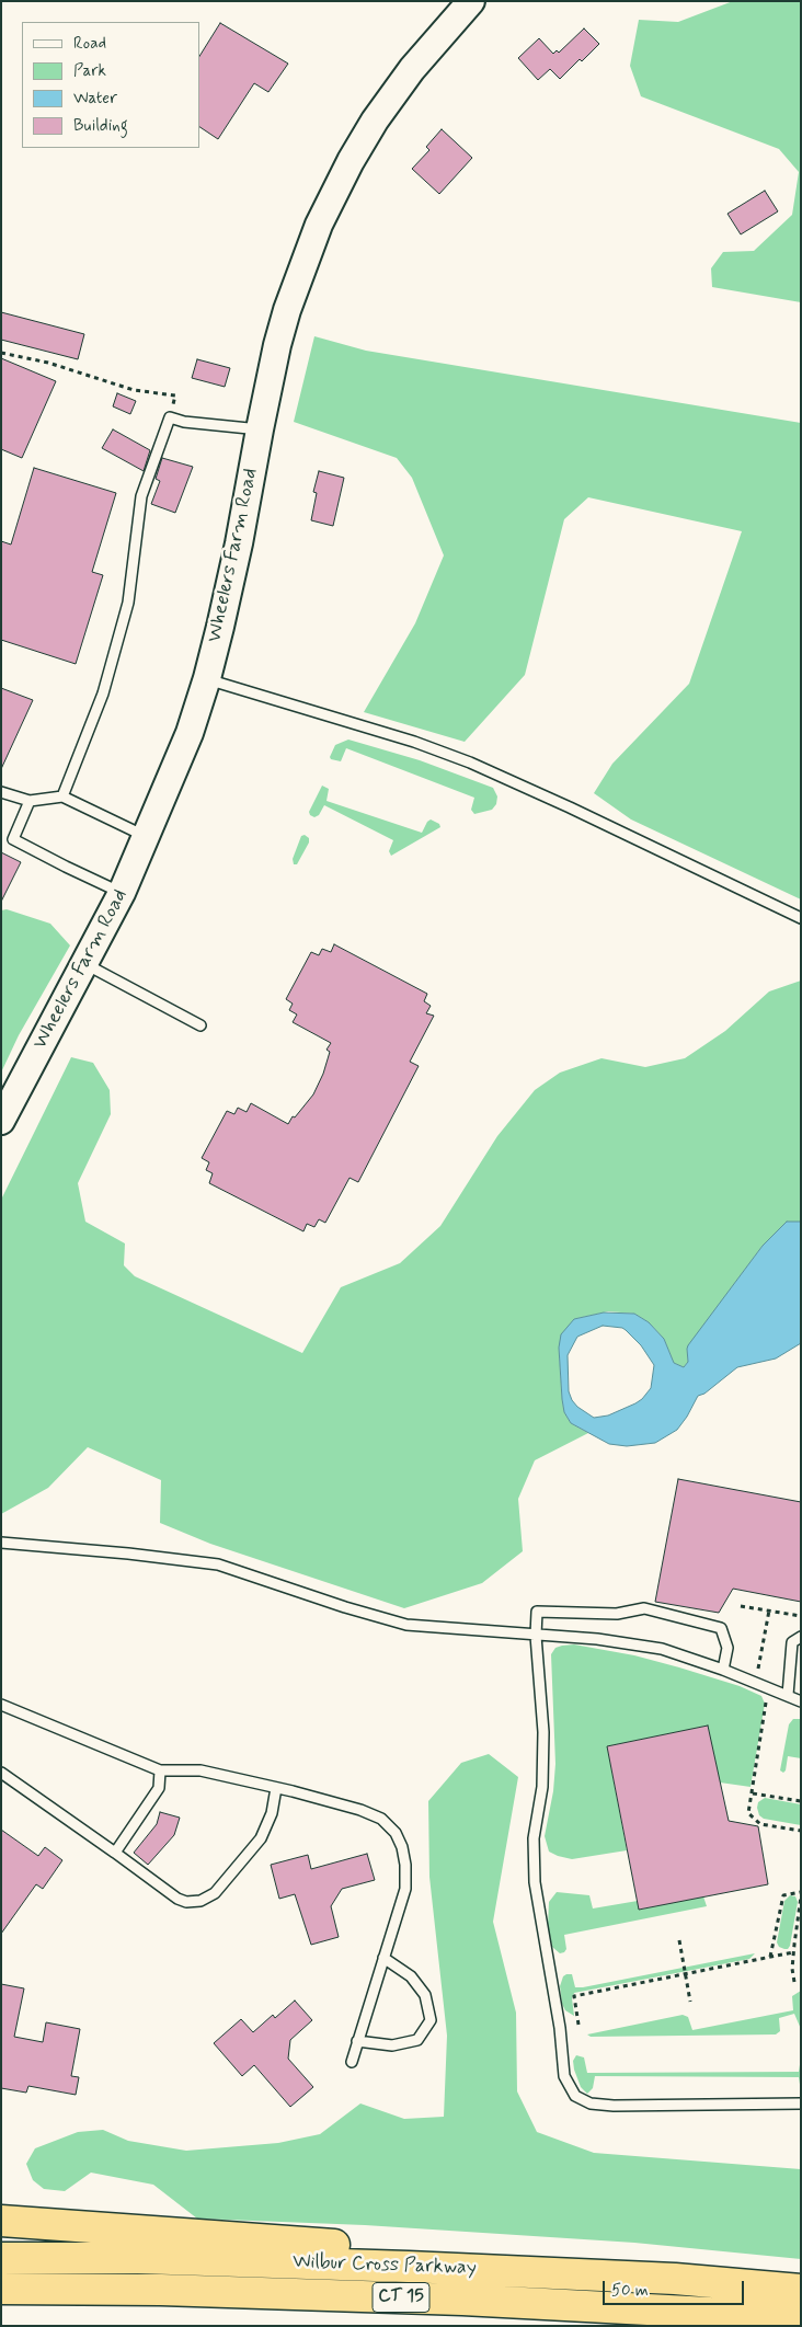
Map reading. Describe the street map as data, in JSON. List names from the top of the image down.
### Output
{
  "streets": {
    "highway": ["Wilbur Cross Parkway", "CT 15"],
    "main road": ["Wheelers Farm Road"]
  },
  "legend": [
    "Road",
    "Park",
    "Water",
    "Building"
  ],
  "scale_bar": "50 m"
}
